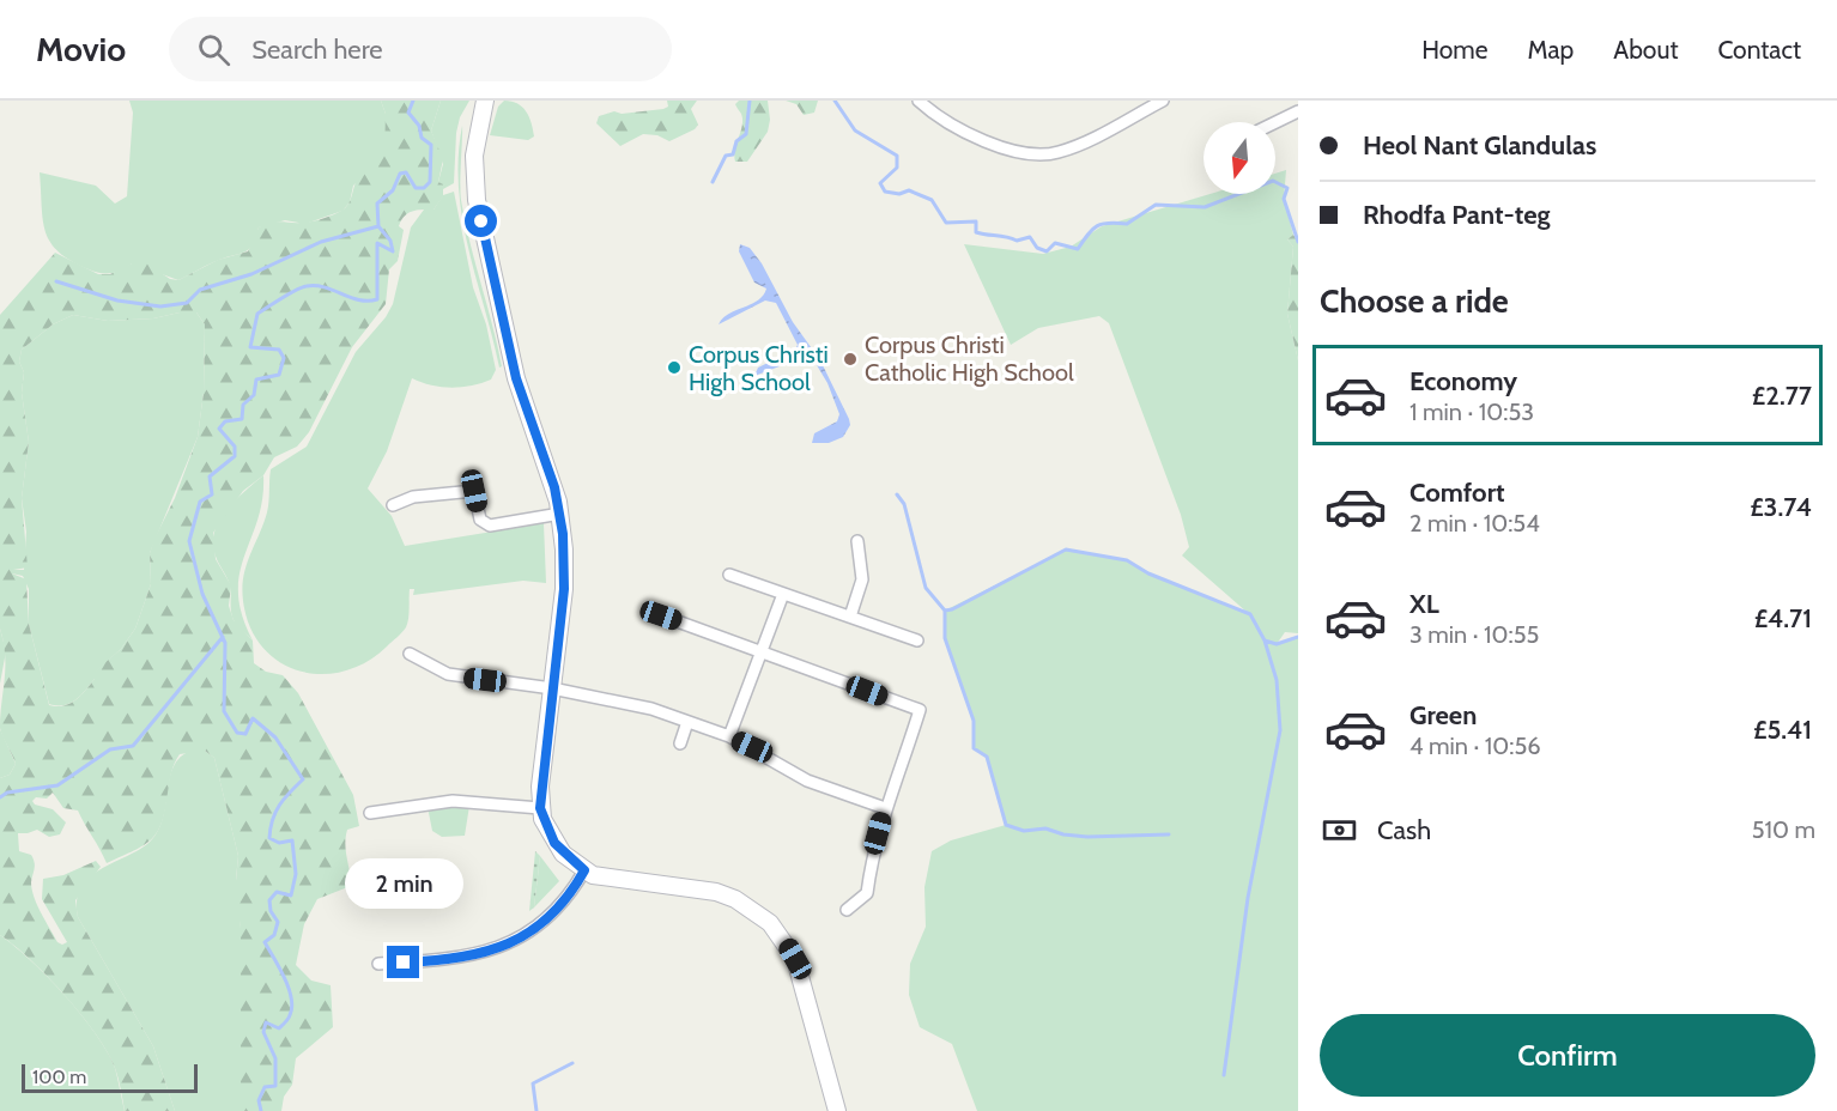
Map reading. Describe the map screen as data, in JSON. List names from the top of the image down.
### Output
{
  "places": ["Corpus Christi Catholic High School", "Corpus Christi High School"],
  "scale_bar": "100 m",
  "north": "bottom",
  "page": {
    "header": "Movio",
    "search": "Search here",
    "nav": [
      "Home",
      "Map",
      "About",
      "Contact"
    ],
    "banner": ["Heol Nant Glandulas", "Rhodfa Pant-teg"],
    "heading": "Choose a ride",
    "list": [
      {
        "name": "Economy",
        "note": "1 min · 10:53",
        "value": "£2.77"
      },
      {
        "name": "Comfort",
        "note": "2 min · 10:54",
        "value": "£3.74"
      },
      {
        "name": "XL",
        "note": "3 min · 10:55",
        "value": "£4.71"
      },
      {
        "name": "Green",
        "note": "4 min · 10:56",
        "value": "£5.41"
      }
    ],
    "pay": ["Cash", "510 m"],
    "bubble": "2 min",
    "buttons": "Confirm",
    "scale": "100 m"
  }
}
